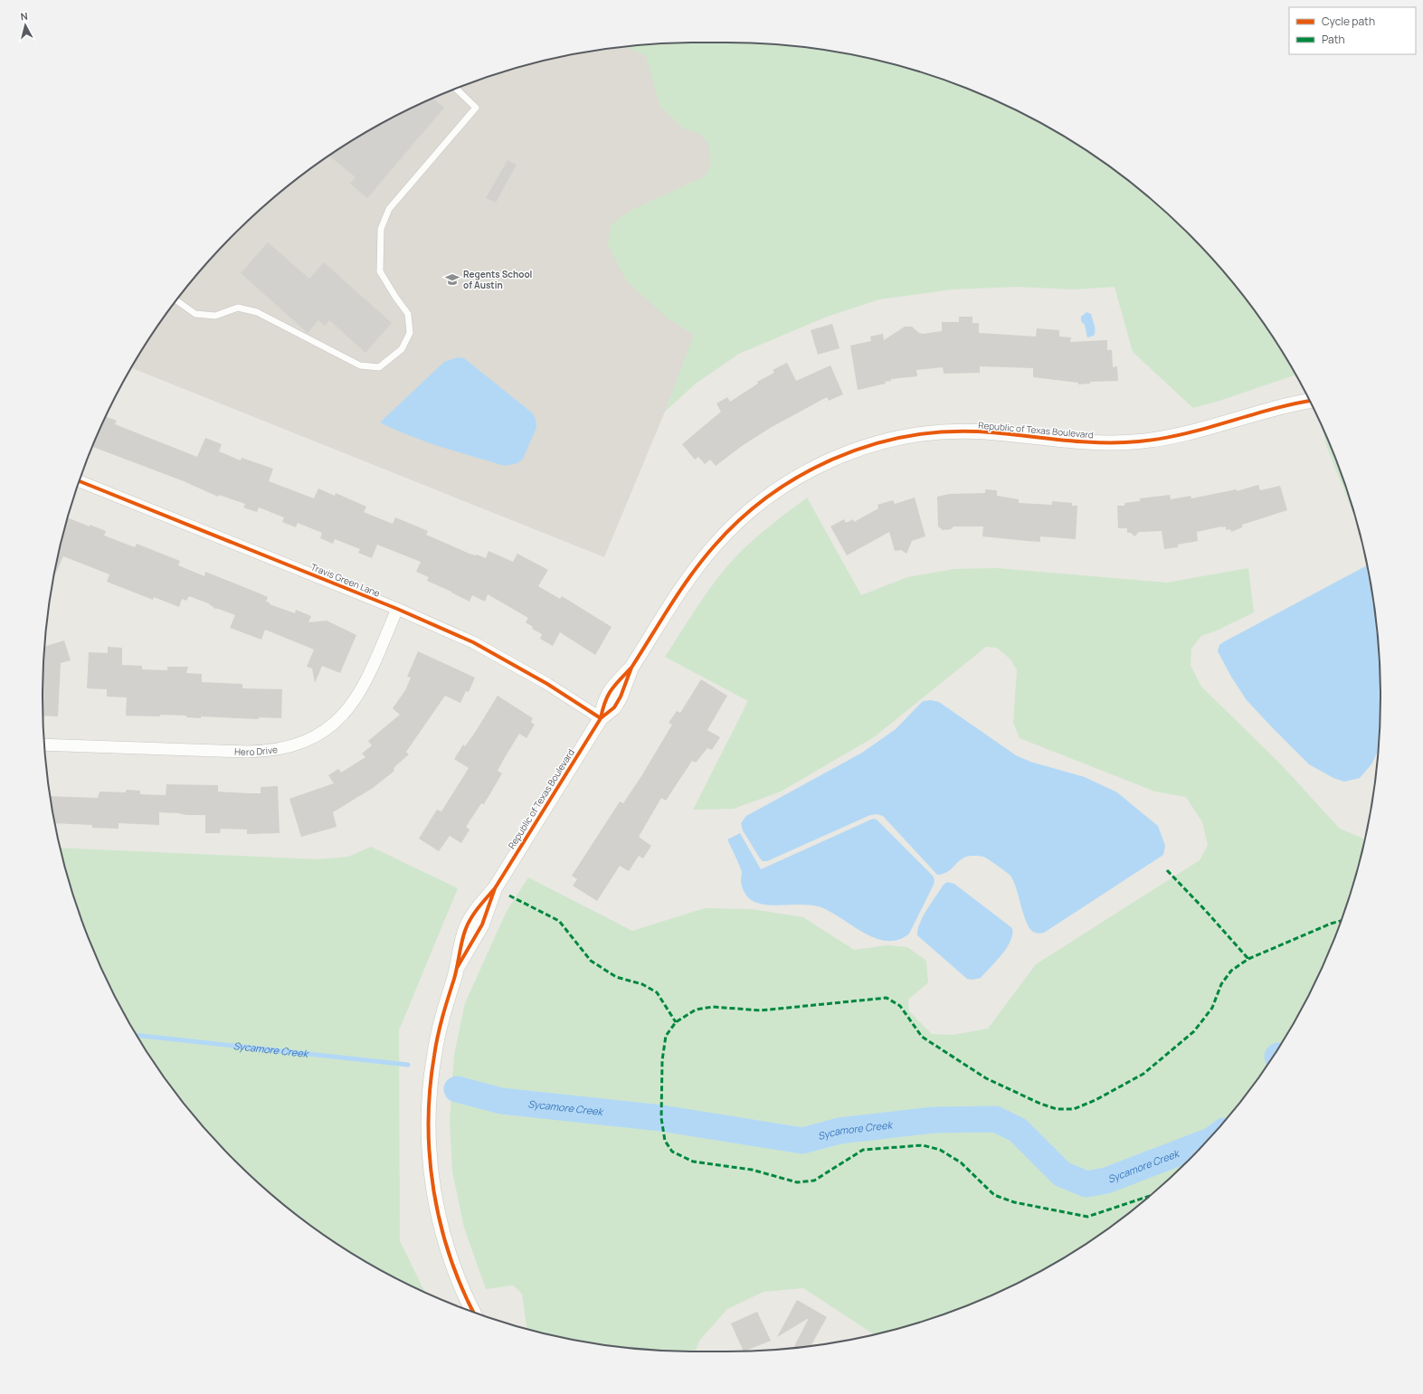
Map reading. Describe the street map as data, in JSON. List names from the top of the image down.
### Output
{
  "streets": {
    "street": ["Republic of Texas Boulevard", "Travis Green Lane", "Hero Drive"]
  },
  "crossings": [
    ["Republic of Texas Boulevard", "Travis Green Lane"],
    ["Travis Green Lane", "Hero Drive"]
  ],
  "water": ["Sycamore Creek"],
  "places": {
    "school or university": ["Regents School of Austin"]
  },
  "legend": ["Cycle path", "Path"],
  "north": "top"
}
